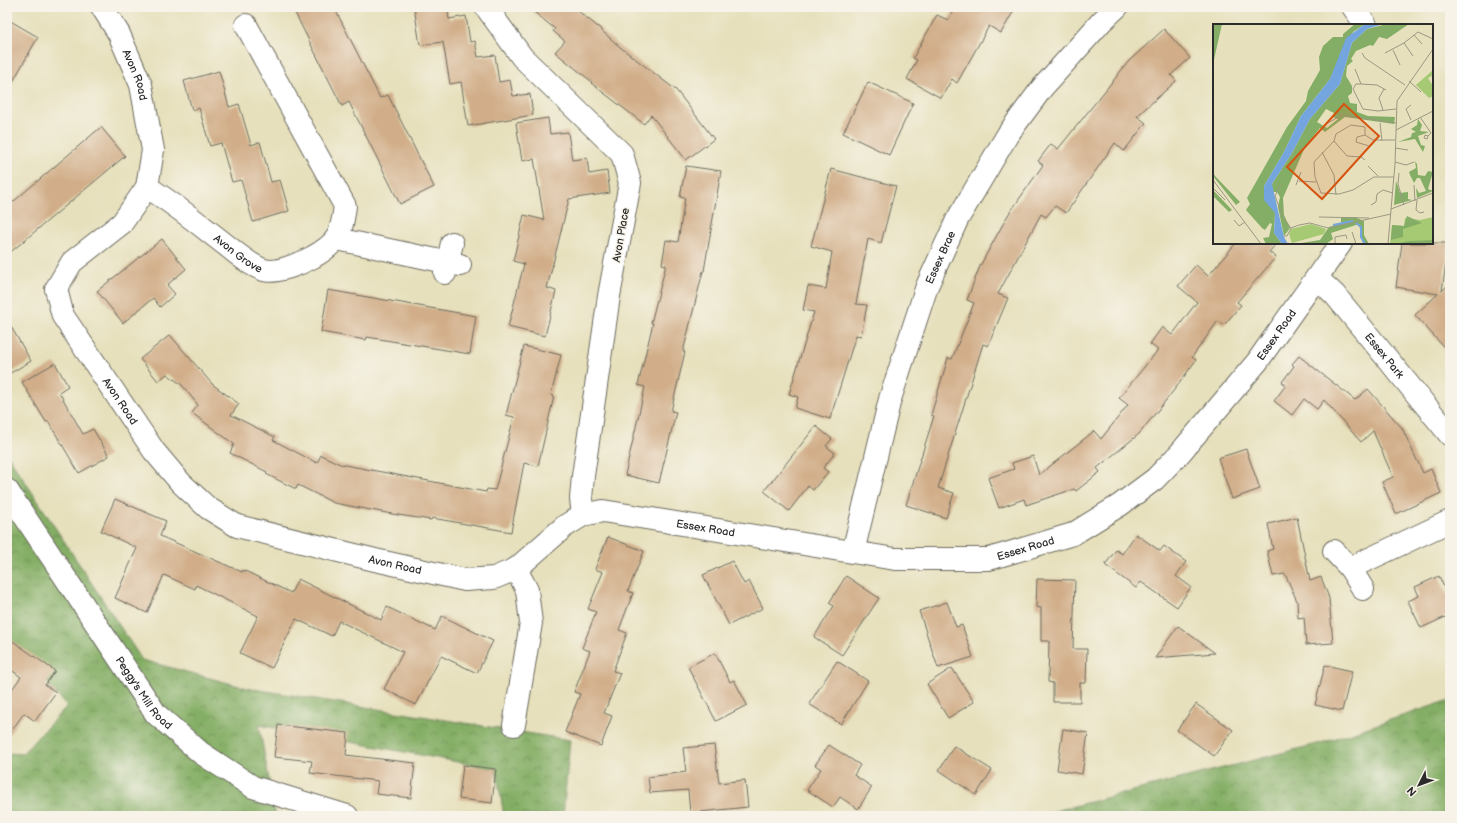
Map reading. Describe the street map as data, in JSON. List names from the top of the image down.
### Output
{
  "streets": {
    "street": [
      "Avon Road",
      "Avon Place",
      "Avon Grove",
      "Essex Brae",
      "Essex Road",
      "Essex Park",
      "Peggy's Mill Road"
    ]
  },
  "crossings": [
    ["Avon Road", "Avon Place"],
    ["Avon Road", "Avon Grove"],
    ["Avon Road", "Essex Road"],
    ["Avon Place", "Essex Road"],
    ["Essex Brae", "Essex Road"],
    ["Essex Road", "Essex Park"]
  ],
  "north": "bottom left"
}
